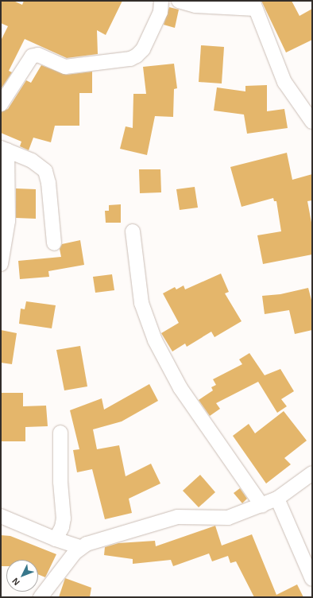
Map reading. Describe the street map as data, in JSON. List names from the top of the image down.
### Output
{
  "north": "bottom left"
}
